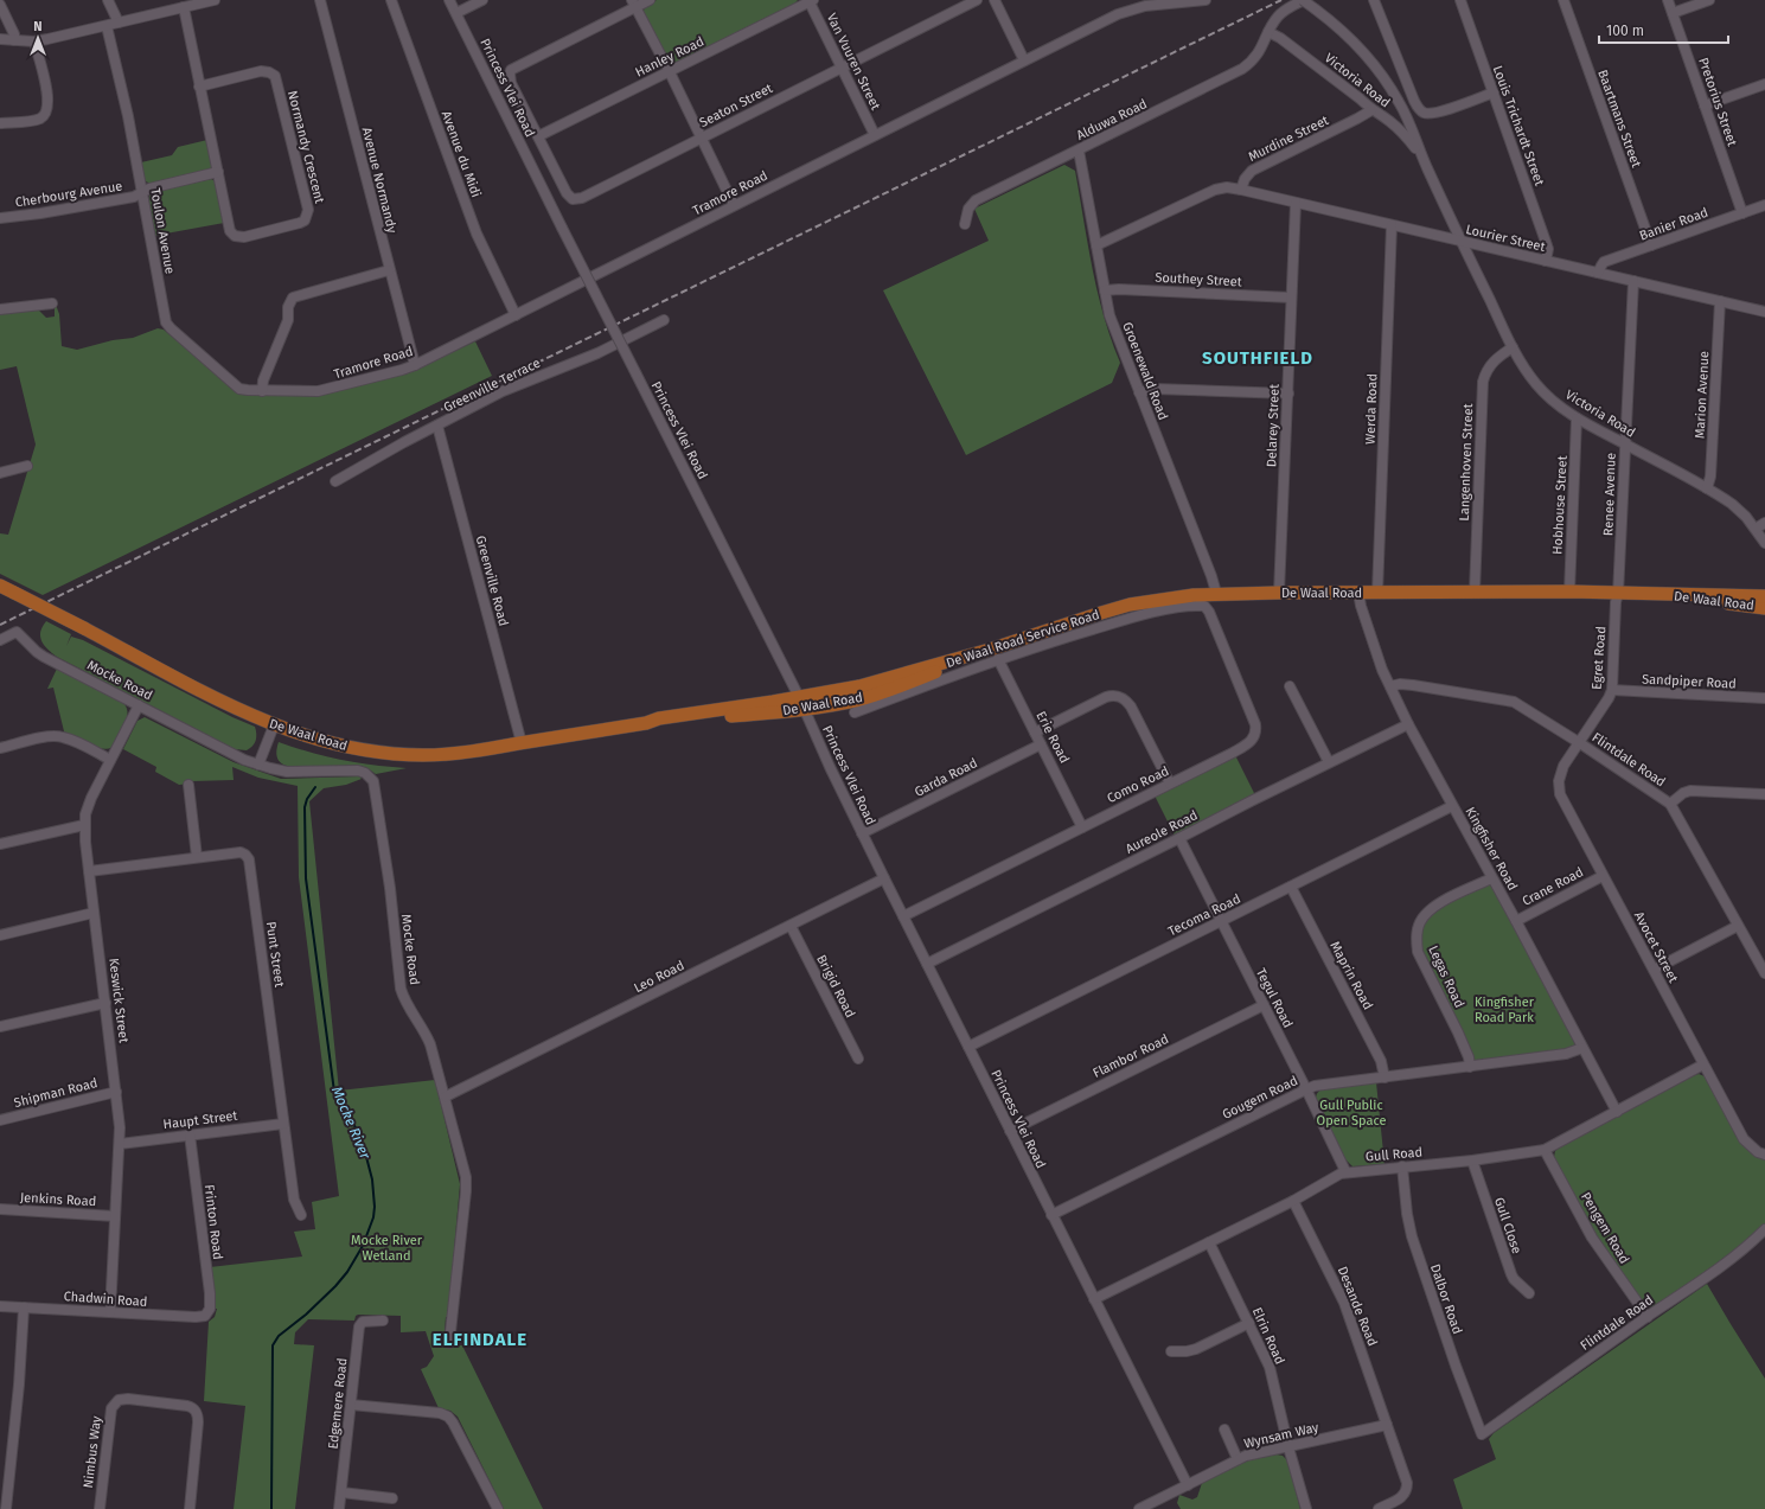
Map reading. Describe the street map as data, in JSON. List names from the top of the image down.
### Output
{
  "streets": {
    "main road": ["De Waal Road"],
    "street": [
      "Hanley Road",
      "Van Vuuren Street",
      "Victoria Road",
      "Princess Vlei Road",
      "Pretorius Street",
      "Seaton Street",
      "Baartmans Street",
      "Alduwa Road",
      "Louis Trichardt Street",
      "Murdine Street",
      "Normandy Crescent",
      "Avenue du Midi",
      "Avenue Normandy",
      "Tramore Road",
      "Cherbourg Avenue",
      "Banier Road",
      "Toulon Avenue",
      "Lourier Street",
      "Southey Street",
      "Groenewald Road",
      "Greenville Terrace",
      "Marion Avenue",
      "Werda Road",
      "Delarey Street",
      "Langenhoven Street",
      "Renee Avenue",
      "Hobhouse Street",
      "Greenville Road",
      "De Waal Road Service Road",
      "Egret Road",
      "Mocke Road",
      "Sandpiper Road",
      "Erie Road",
      "Flintdale Road",
      "Garda Road",
      "Como Road",
      "Aureole Road",
      "Kingfisher Road",
      "Crane Road",
      "Tecoma Road",
      "Avocet Street",
      "Punt Street",
      "Maprin Road",
      "Leo Road",
      "Legas Road",
      "Brigid Road",
      "Tegul Road",
      "Keswick Street",
      "Flambor Road",
      "Shipman Road",
      "Gougem Road",
      "Haupt Street",
      "Gull Road",
      "Jenkins Road",
      "Frinton Road",
      "Gull Close",
      "Pengem Road",
      "Chadwin Road",
      "Dalbor Road",
      "Desande Road",
      "Elrin Road",
      "Edgemere Road",
      "Wynsam Way",
      "Nimbus Way"
    ]
  },
  "crossings": [
    ["Hanley Road", "Van Vuuren Street"],
    ["Hanley Road", "Seaton Street"],
    ["Van Vuuren Street", "Seaton Street"],
    ["Van Vuuren Street", "Tramore Road"],
    ["Victoria Road", "Alduwa Road"],
    ["Victoria Road", "Murdine Street"],
    ["Victoria Road", "Lourier Street"],
    ["Victoria Road", "Marion Avenue"],
    ["Victoria Road", "Langenhoven Street"],
    ["Victoria Road", "Renee Avenue"],
    ["Victoria Road", "Hobhouse Street"],
    ["Princess Vlei Road", "De Waal Road"],
    ["Princess Vlei Road", "Garda Road"],
    ["Princess Vlei Road", "Como Road"],
    ["Princess Vlei Road", "Aureole Road"],
    ["Princess Vlei Road", "Tecoma Road"],
    ["Princess Vlei Road", "Leo Road"],
    ["Princess Vlei Road", "Flambor Road"],
    ["Princess Vlei Road", "Gougem Road"],
    ["Princess Vlei Road", "Gull Road"],
    ["Princess Vlei Road", "Wynsam Way"],
    ["Pretorius Street", "Banier Road"],
    ["Baartmans Street", "Banier Road"],
    ["Alduwa Road", "Groenewald Road"],
    ["Louis Trichardt Street", "Lourier Street"],
    ["Murdine Street", "Lourier Street"],
    ["Avenue du Midi", "Tramore Road"],
    ["Avenue Normandy", "Tramore Road"],
    ["Tramore Road", "Toulon Avenue"],
    ["Cherbourg Avenue", "Toulon Avenue"],
    ["Banier Road", "Lourier Street"],
    ["Lourier Street", "Marion Avenue"],
    ["Lourier Street", "Werda Road"],
    ["Lourier Street", "Delarey Street"],
    ["Lourier Street", "Renee Avenue"],
    ["Southey Street", "Groenewald Road"],
    ["Southey Street", "Delarey Street"],
    ["Groenewald Road", "De Waal Road"],
    ["Greenville Terrace", "Greenville Road"],
    ["Werda Road", "De Waal Road"],
    ["Delarey Street", "De Waal Road"],
    ["Langenhoven Street", "De Waal Road"],
    ["Renee Avenue", "De Waal Road"],
    ["Renee Avenue", "Egret Road"],
    ["Hobhouse Street", "De Waal Road"],
    ["Greenville Road", "De Waal Road"],
    ["De Waal Road", "Egret Road"],
    ["De Waal Road", "Kingfisher Road"],
    ["De Waal Road Service Road", "Erie Road"],
    ["De Waal Road Service Road", "Como Road"],
    ["Egret Road", "Sandpiper Road"],
    ["Egret Road", "Flintdale Road"],
    ["Egret Road", "Avocet Street"],
    ["Mocke Road", "Leo Road"],
    ["Mocke Road", "Keswick Street"],
    ["Erie Road", "Garda Road"],
    ["Erie Road", "Como Road"],
    ["Flintdale Road", "Kingfisher Road"],
    ["Flintdale Road", "Avocet Street"],
    ["Flintdale Road", "Pengem Road"],
    ["Flintdale Road", "Dalbor Road"],
    ["Aureole Road", "Kingfisher Road"],
    ["Aureole Road", "Tegul Road"],
    ["Kingfisher Road", "Crane Road"],
    ["Kingfisher Road", "Tecoma Road"],
    ["Kingfisher Road", "Legas Road"],
    ["Kingfisher Road", "Gougem Road"],
    ["Kingfisher Road", "Gull Road"],
    ["Crane Road", "Avocet Street"],
    ["Tecoma Road", "Maprin Road"],
    ["Tecoma Road", "Tegul Road"],
    ["Avocet Street", "Gull Road"],
    ["Punt Street", "Keswick Street"],
    ["Punt Street", "Haupt Street"],
    ["Maprin Road", "Gougem Road"],
    ["Leo Road", "Brigid Road"],
    ["Legas Road", "Gougem Road"],
    ["Tegul Road", "Flambor Road"],
    ["Tegul Road", "Gougem Road"],
    ["Tegul Road", "Gull Road"],
    ["Keswick Street", "Shipman Road"],
    ["Keswick Street", "Haupt Street"],
    ["Keswick Street", "Jenkins Road"],
    ["Keswick Street", "Chadwin Road"],
    ["Haupt Street", "Frinton Road"],
    ["Gull Road", "Gull Close"],
    ["Gull Road", "Pengem Road"],
    ["Gull Road", "Dalbor Road"],
    ["Gull Road", "Desande Road"],
    ["Gull Road", "Elrin Road"],
    ["Frinton Road", "Chadwin Road"],
    ["Desande Road", "Wynsam Way"],
    ["Elrin Road", "Wynsam Way"]
  ],
  "districts": ["SOUTHFIELD", "ELFINDALE"],
  "water": ["Mocke River"],
  "parks": ["Kingfisher Road Park", "Gull Public Open Space", "Mocke River Wetland"],
  "scale_bar": "100 m",
  "north": "top"
}
